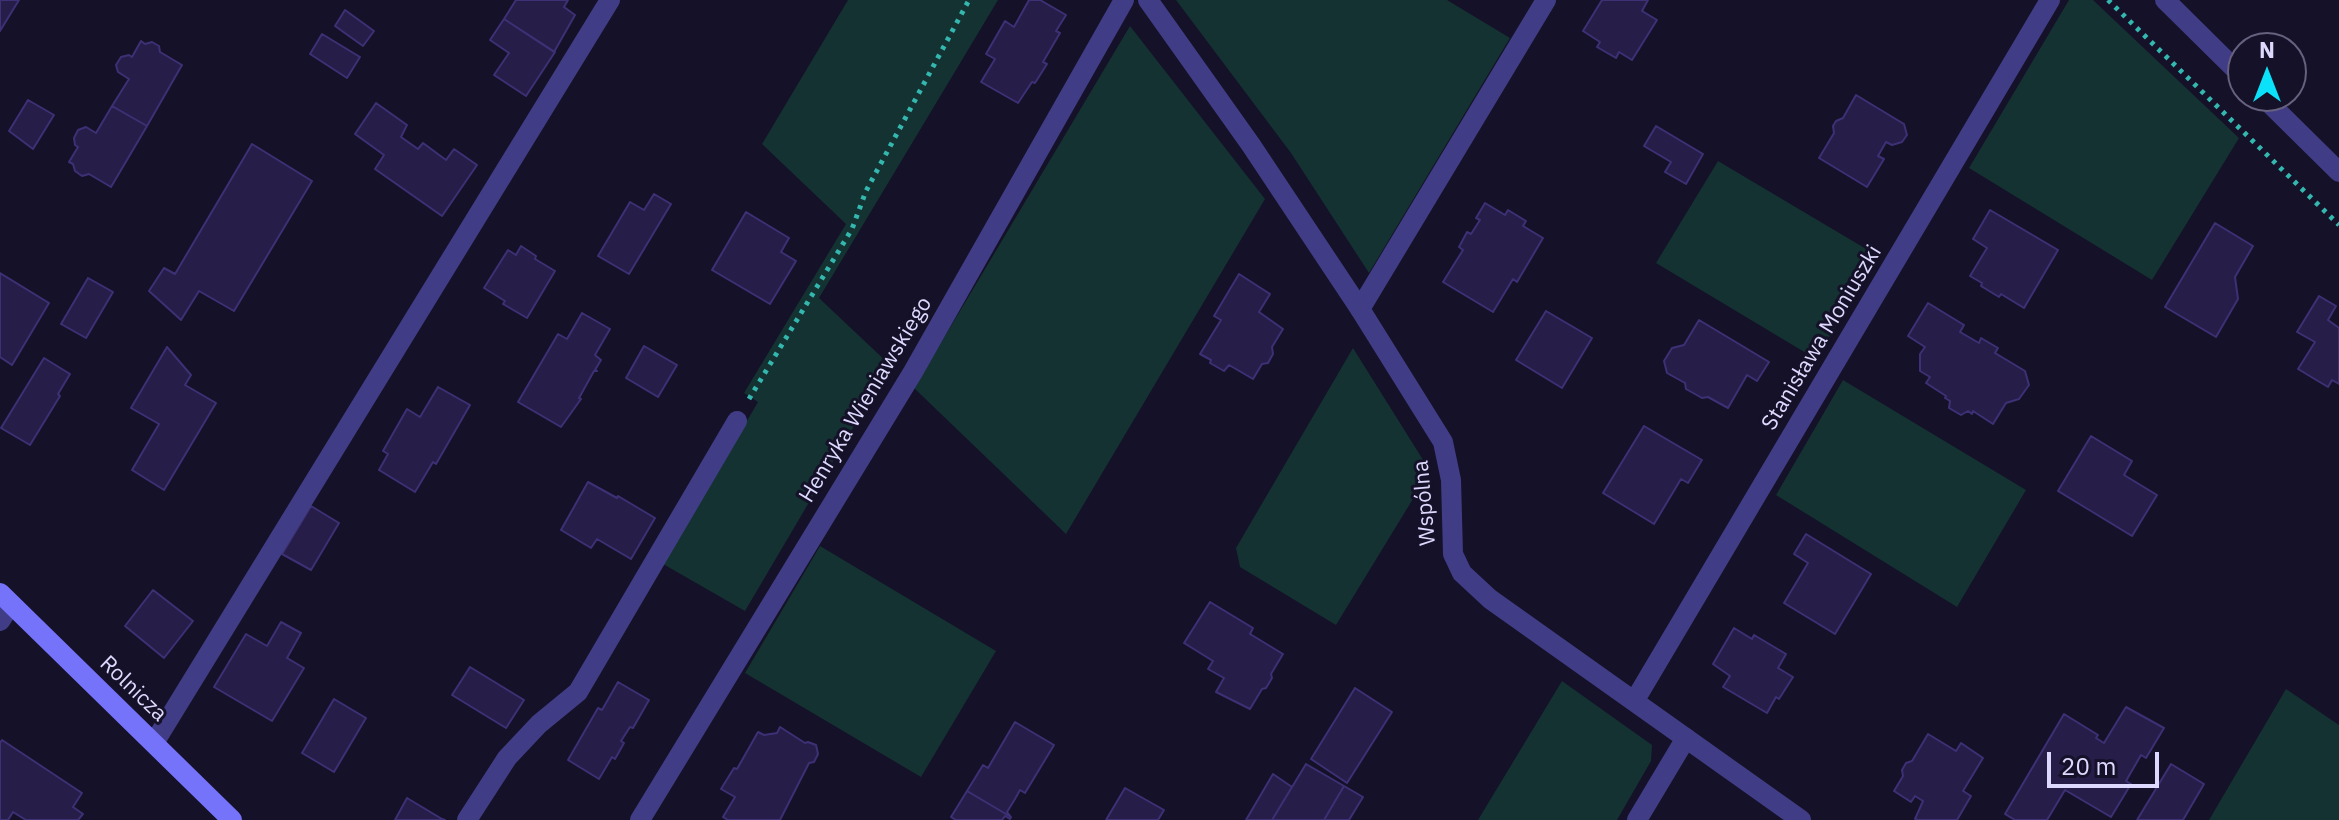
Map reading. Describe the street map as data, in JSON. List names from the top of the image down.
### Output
{
  "streets": {
    "street": [
      "Stanisława Moniuszki",
      "Henryka Wieniawskiego",
      "Wspólna",
      "Rolnicza"
    ]
  },
  "crossings": [
    ["Stanisława Moniuszki", "Wspólna"]
  ],
  "scale_bar": "20 m",
  "north": "top"
}
